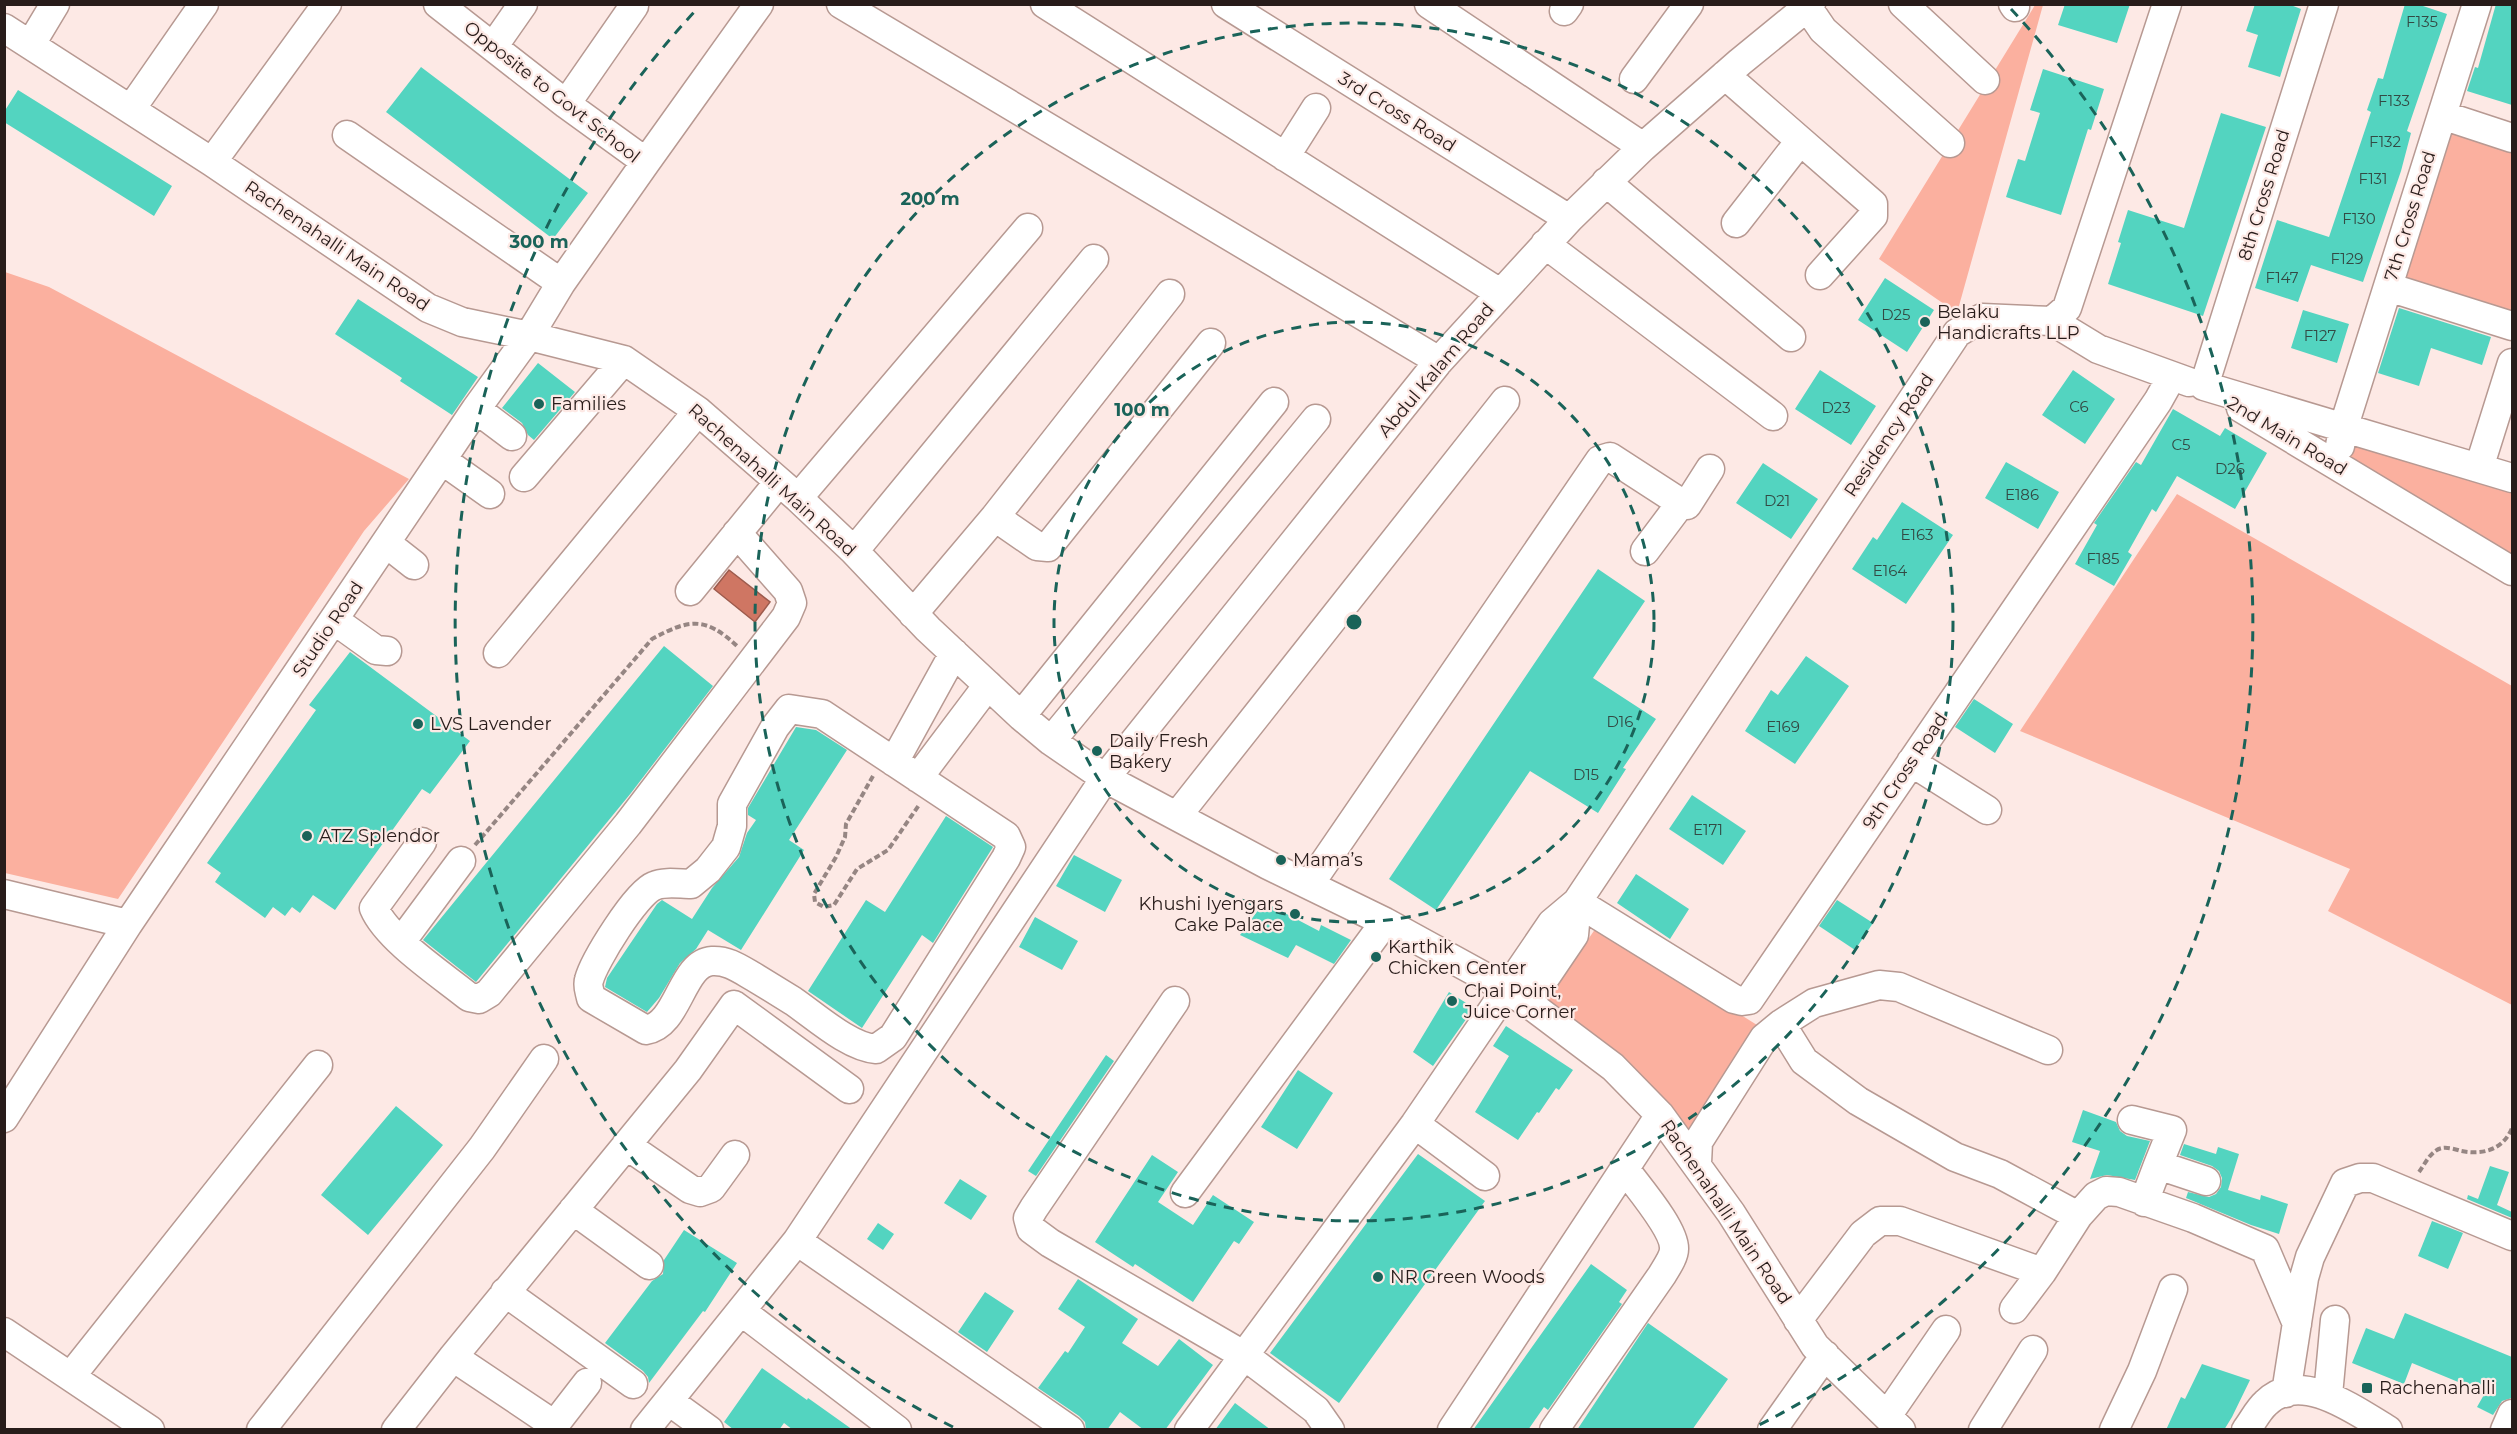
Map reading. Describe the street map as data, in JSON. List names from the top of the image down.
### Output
{
  "streets": {
    "street": [
      "Opposite to Govt School",
      "3rd Cross Road",
      "8th Cross Road",
      "7th Cross Road",
      "Rachenahalli Main Road",
      "Abdul Kalam Road",
      "Residency Road",
      "2nd Main Road",
      "Studio Road",
      "9th Cross Road"
    ]
  },
  "crossings": [
    ["Opposite to Govt School", "Rachenahalli Main Road"],
    ["Opposite to Govt School", "Studio Road"],
    ["3rd Cross Road", "Abdul Kalam Road"],
    ["8th Cross Road", "2nd Main Road"],
    ["7th Cross Road", "2nd Main Road"],
    ["Rachenahalli Main Road", "Abdul Kalam Road"],
    ["Rachenahalli Main Road", "Residency Road"],
    ["Rachenahalli Main Road", "Studio Road"],
    ["Residency Road", "2nd Main Road"],
    ["Residency Road", "9th Cross Road"],
    ["2nd Main Road", "9th Cross Road"]
  ],
  "places": {
    "other": [
      "Belaku Handicrafts LLP",
      "Families",
      "LVS Lavender",
      "Daily Fresh Bakery",
      "ATZ Splendor",
      "Mama’s",
      "Khushi Iyengars Cake Palace",
      "Karthik Chicken Center",
      "Chai Point, Juice Corner",
      "NR Green Woods"
    ],
    "transit": ["Rachenahalli"]
  },
  "house_numbers": [
    "F135",
    "F133",
    "F132",
    "F131",
    "F130",
    "F129",
    "F147",
    "D25",
    "F127",
    "C6",
    "D23",
    "C5",
    "D26",
    "E186",
    "D21",
    "E163",
    "F185",
    "E164",
    "D16",
    "E169",
    "D15",
    "E171"
  ],
  "rings": ["200 m", "300 m", "100 m"]
}
